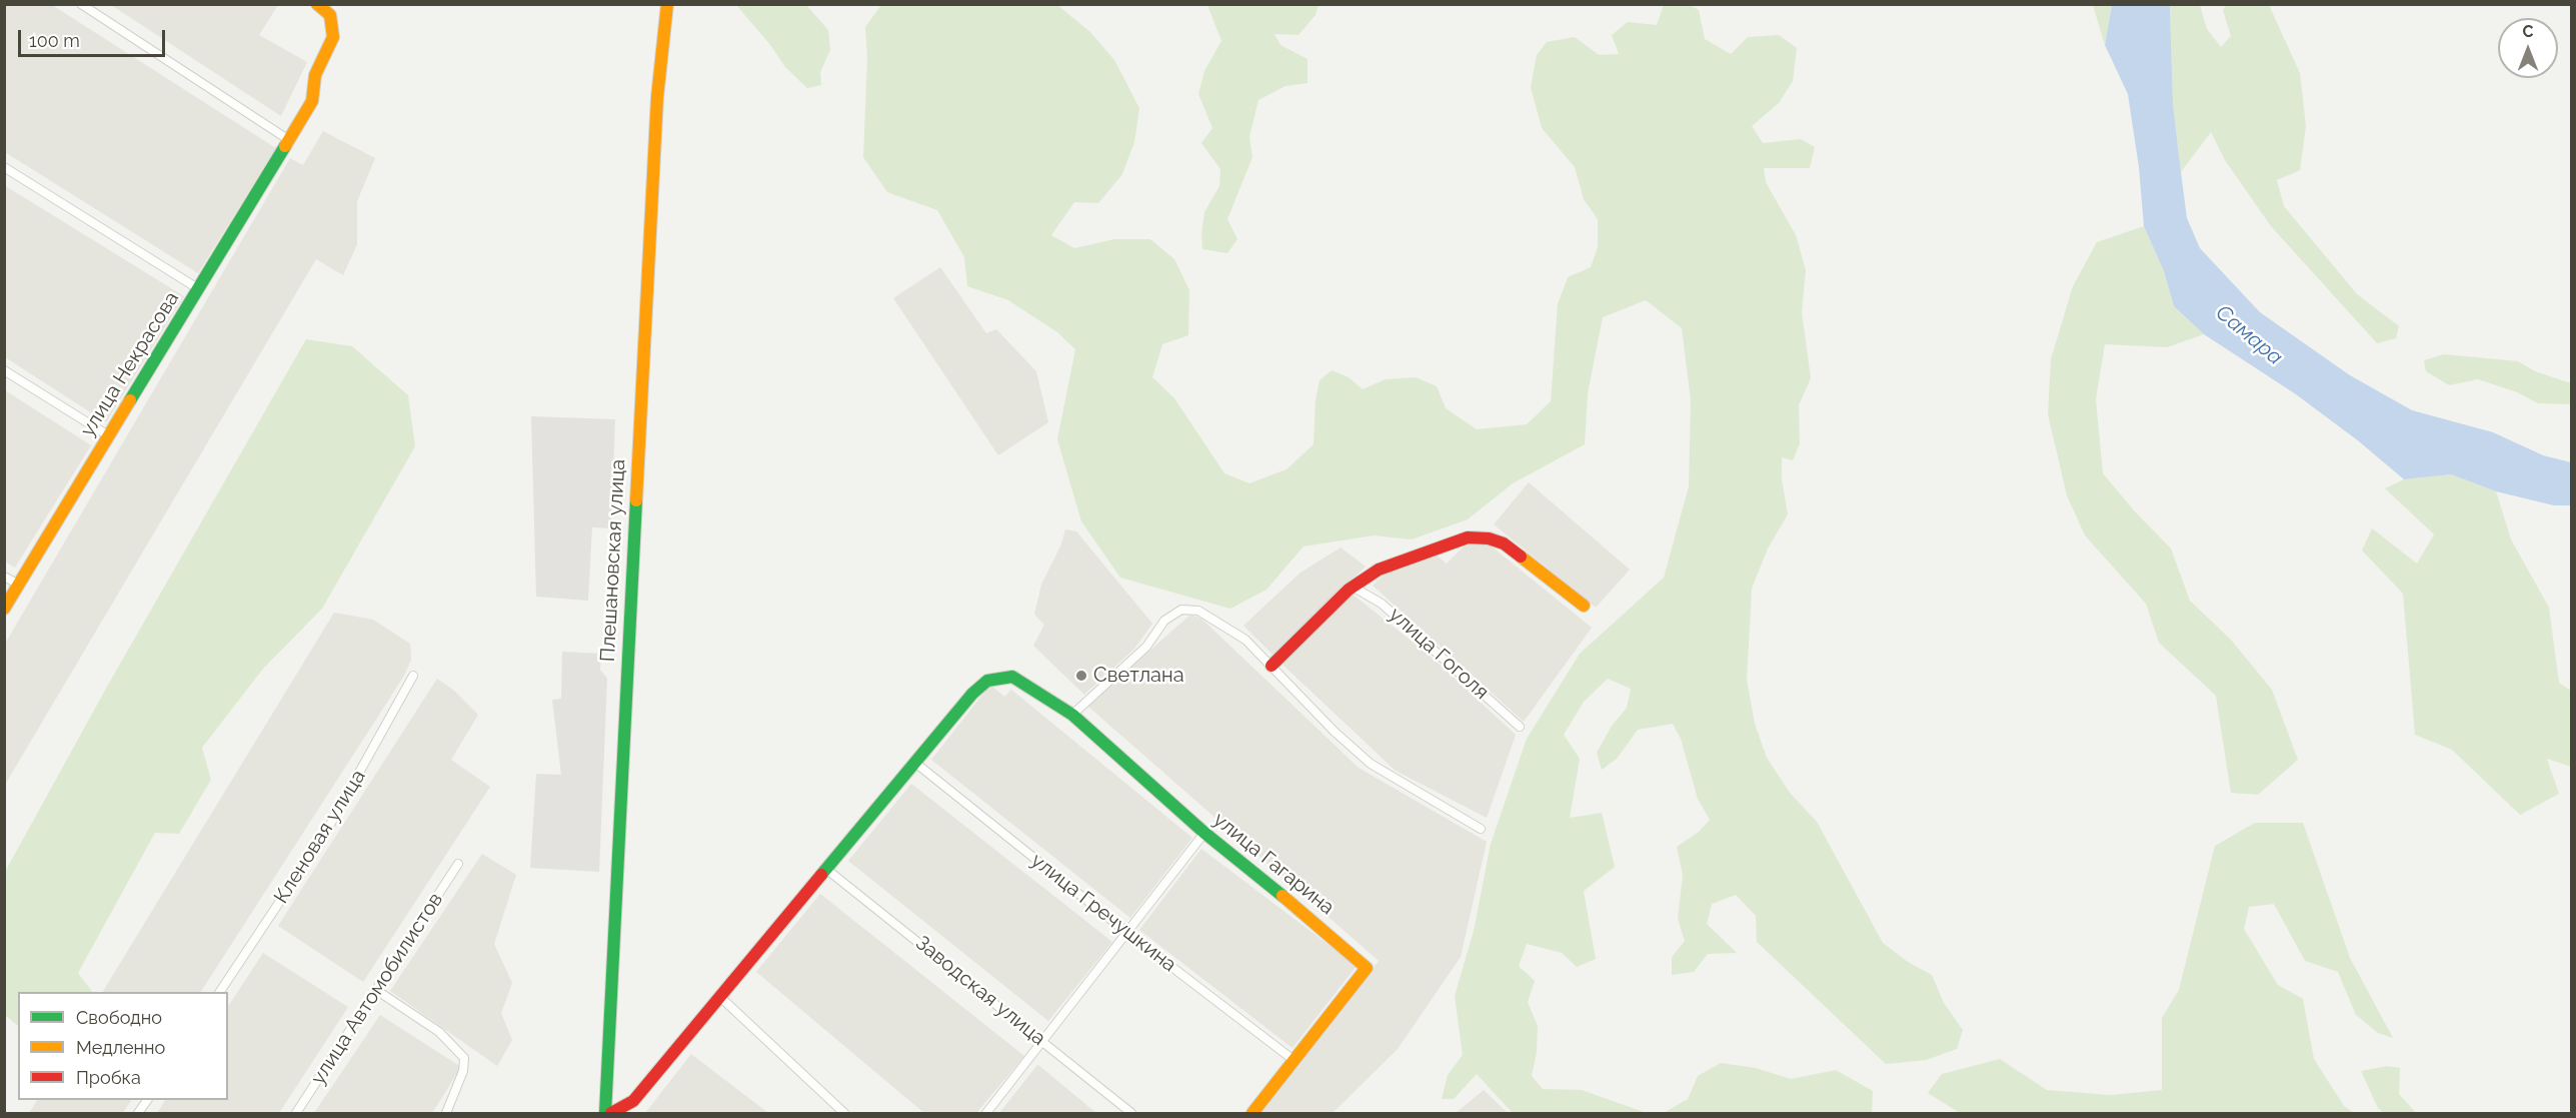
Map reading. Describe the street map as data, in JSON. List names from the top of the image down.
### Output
{
  "streets": {
    "street": [
      "улица Некрасова",
      "Плешановская улица",
      "улица Гоголя",
      "Кленовая улица",
      "улица Гагарина",
      "улица Гречушкина",
      "улица Автомобилистов",
      "Заводская улица"
    ]
  },
  "crossings": [
    ["улица Гагарина", "улица Гречушкина"]
  ],
  "water": ["Самара"],
  "places": ["Светлана"],
  "legend": ["Свободно", "Медленно", "Пробка"],
  "scale_bar": "100 m",
  "north": "top"
}
